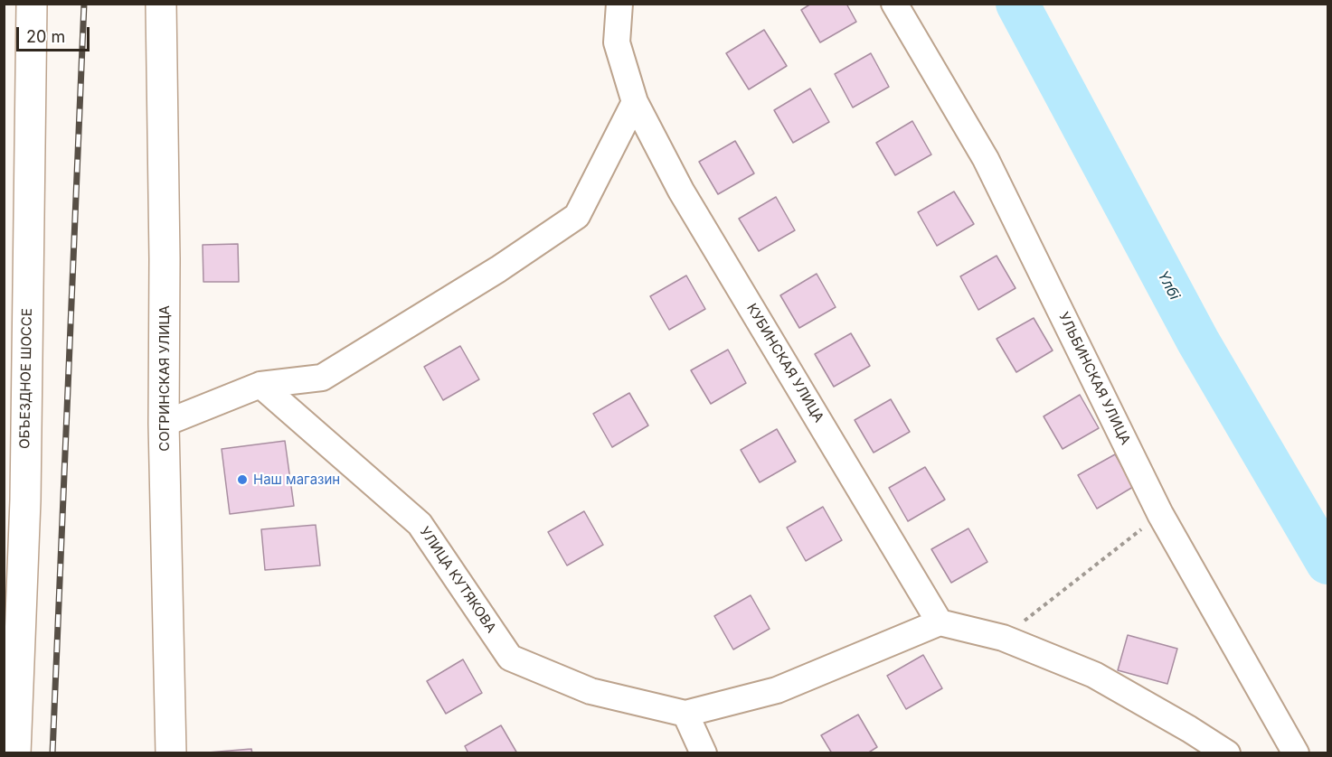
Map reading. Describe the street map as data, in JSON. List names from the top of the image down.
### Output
{
  "streets": {
    "street": [
      "КУБИНСКАЯ УЛИЦА",
      "ОБЪЕЗДНОЕ ШОССЕ",
      "СОГРИНСКАЯ УЛИЦА",
      "УЛЬБИНСКАЯ УЛИЦА",
      "УЛИЦА КУТЯКОВА"
    ]
  },
  "crossings": [
    ["КУБИНСКАЯ УЛИЦА", "УЛИЦА КУТЯКОВА"]
  ],
  "water": ["Үлбі"],
  "places": ["Наш магазин"],
  "scale_bar": "20 m"
}
